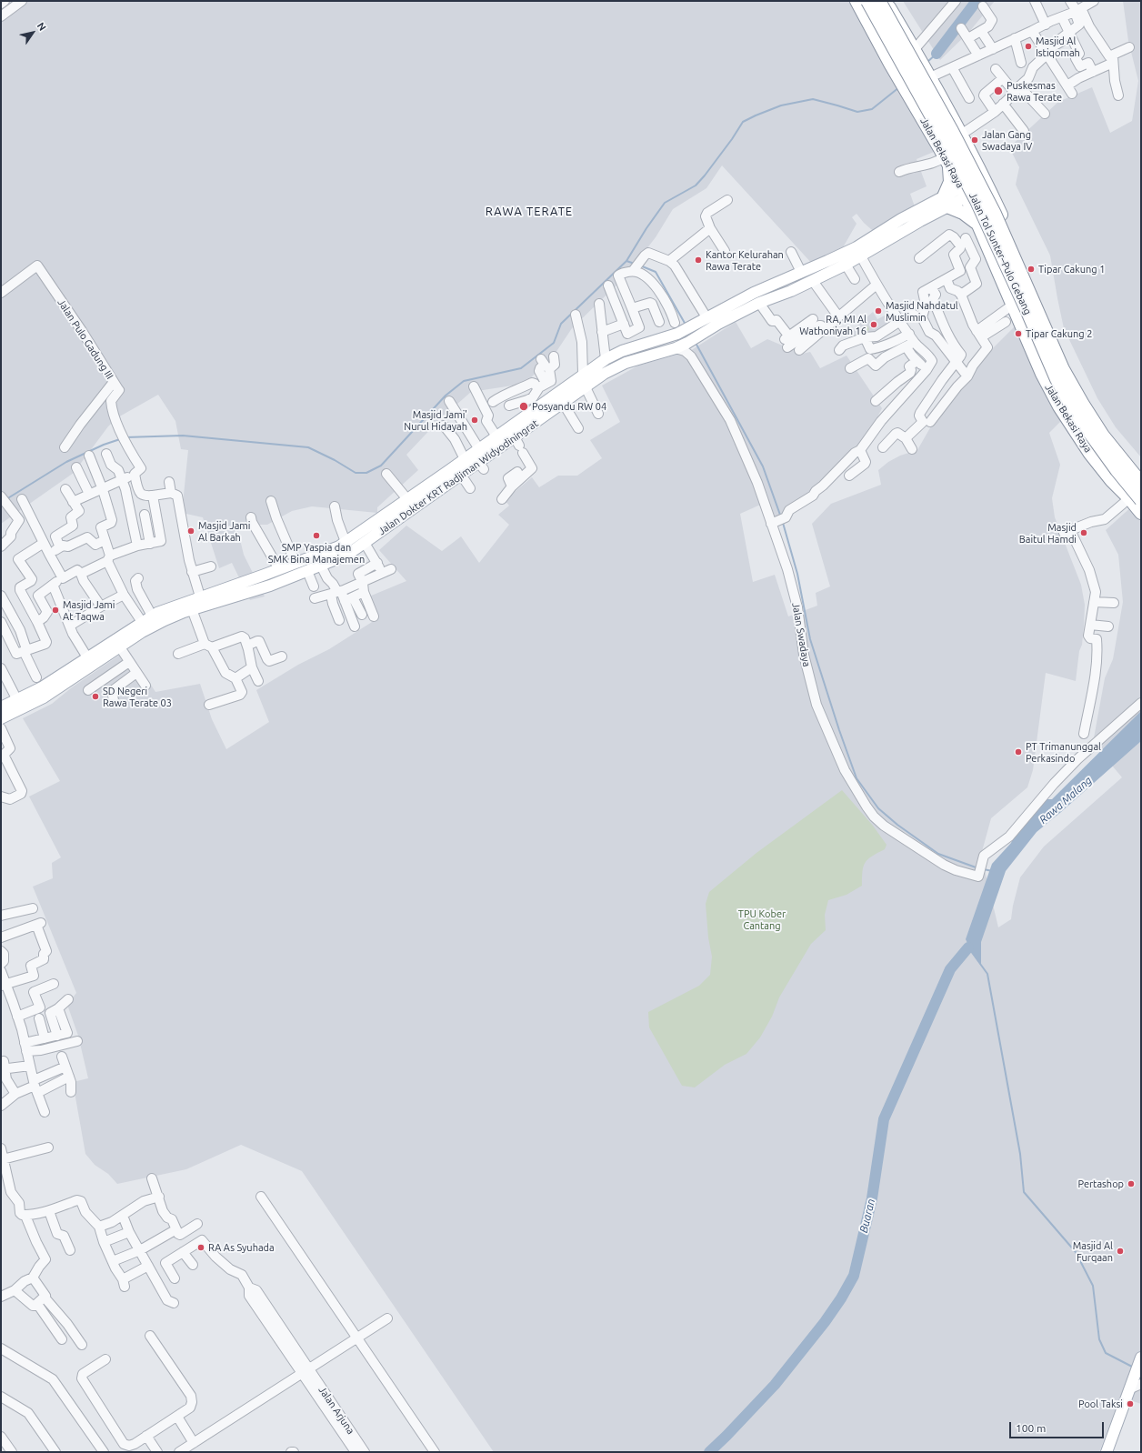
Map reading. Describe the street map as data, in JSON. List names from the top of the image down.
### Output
{
  "streets": {
    "highway": ["Jalan Bekasi Raya", "Jalan Tol Sunter–Pulo Gebang"],
    "main road": ["Jalan Dokter KRT Radjiman Widyodiningrat"],
    "street": ["Jalan Pulo Gadung III", "Jalan Swadaya", "Jalan Arjuna"]
  },
  "crossings": [
    ["Jalan Bekasi Raya", "Jalan Tol Sunter–Pulo Gebang"],
    ["Jalan Bekasi Raya", "Jalan Dokter KRT Radjiman Widyodiningrat"],
    ["Jalan Dokter KRT Radjiman Widyodiningrat", "Jalan Swadaya"]
  ],
  "districts": ["RAWA TERATE"],
  "water": ["Rawa Malang", "Buaran"],
  "parks": ["TPU Kober Cantang"],
  "places": [
    "Masjid Al Istiqomah",
    "Puskesmas Rawa Terate",
    "Jalan Gang Swadaya IV",
    "Kantor Kelurahan Rawa Terate",
    "Tipar Cakung 1",
    "Masjid Nahdatul Muslimin",
    "RA, MI Al Wathoniyah 16",
    "Tipar Cakung 2",
    "Posyandu RW 04",
    "Masjid Jami' Nurul Hidayah",
    "Masjid Jami Al Barkah",
    "Masjid Baitul Hamdi",
    "SMP Yaspia dan SMK Bina Manajemen",
    "Masjid Jami At Taqwa",
    "SD Negeri Rawa Terate 03",
    "PT Trimanunggal Perkasindo",
    "Pertashop",
    "RA As Syuhada",
    "Masjid Al Furqaan",
    "Pool Taksi"
  ],
  "scale_bar": "100 m",
  "north": "top right"
}
